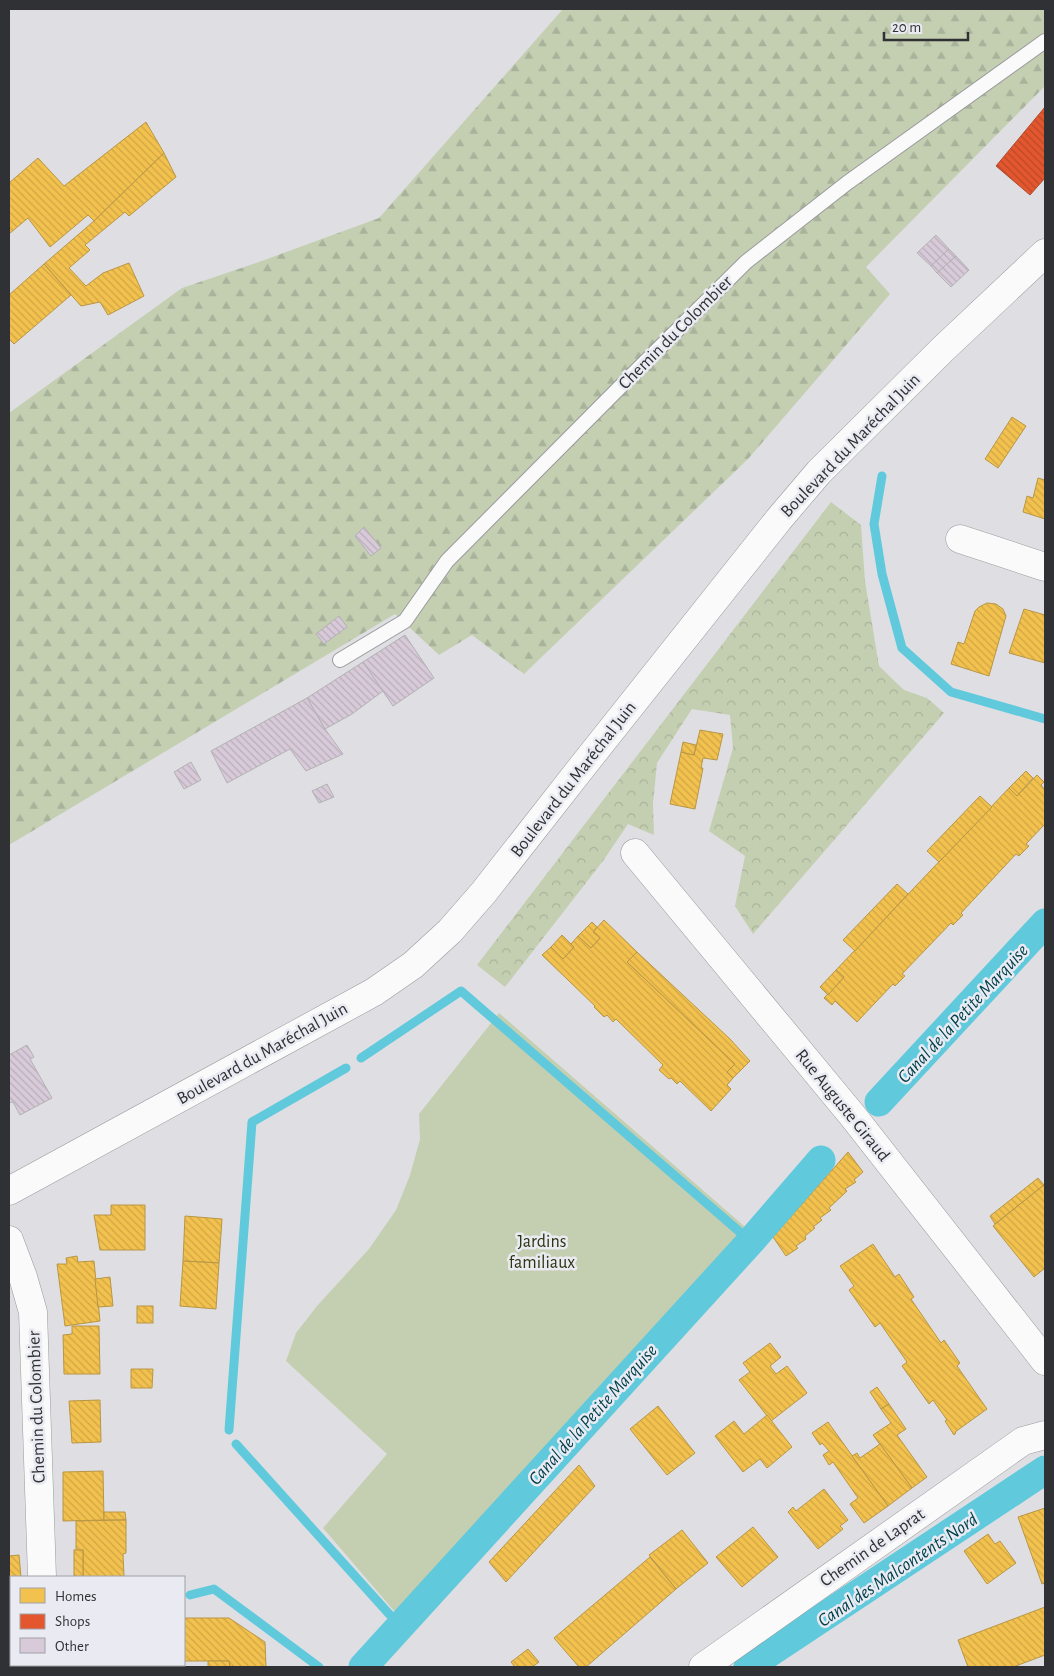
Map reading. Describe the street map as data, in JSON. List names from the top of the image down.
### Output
{
  "streets": {
    "street": [
      "Chemin du Colombier",
      "Boulevard du Maréchal Juin",
      "Rue Auguste Giraud",
      "Chemin de Laprat"
    ]
  },
  "water": ["Canal de la Petite Marquise", "Canal des Malcontents Nord"],
  "parks": ["Jardins familiaux"],
  "legend": ["Homes", "Shops", "Other"],
  "scale_bar": "20 m"
}
